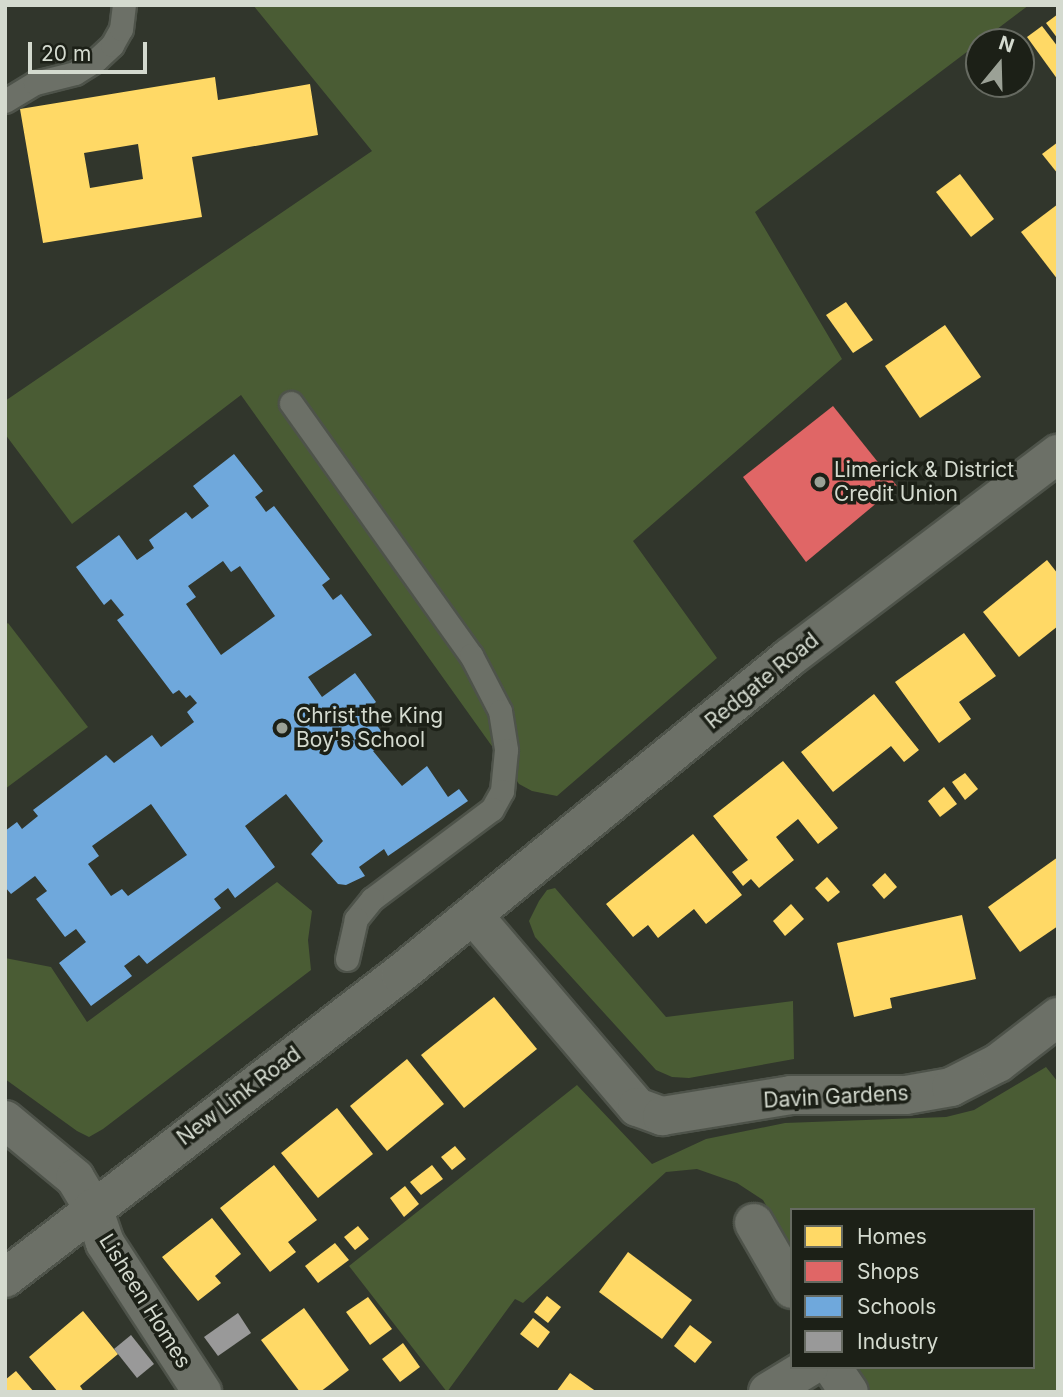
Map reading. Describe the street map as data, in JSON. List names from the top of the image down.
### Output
{
  "streets": {
    "street": [
      "Redgate Road",
      "New Link Road",
      "Davin Gardens",
      "Lisheen Homes"
    ]
  },
  "crossings": [
    ["Redgate Road", "New Link Road"],
    ["Redgate Road", "Davin Gardens"],
    ["New Link Road", "Davin Gardens"],
    ["New Link Road", "Lisheen Homes"]
  ],
  "places": ["Limerick & District Credit Union", "Christ the King Boy's School"],
  "legend": [
    "Homes",
    "Shops",
    "Schools",
    "Industry"
  ],
  "scale_bar": "20 m",
  "north": "top"
}
